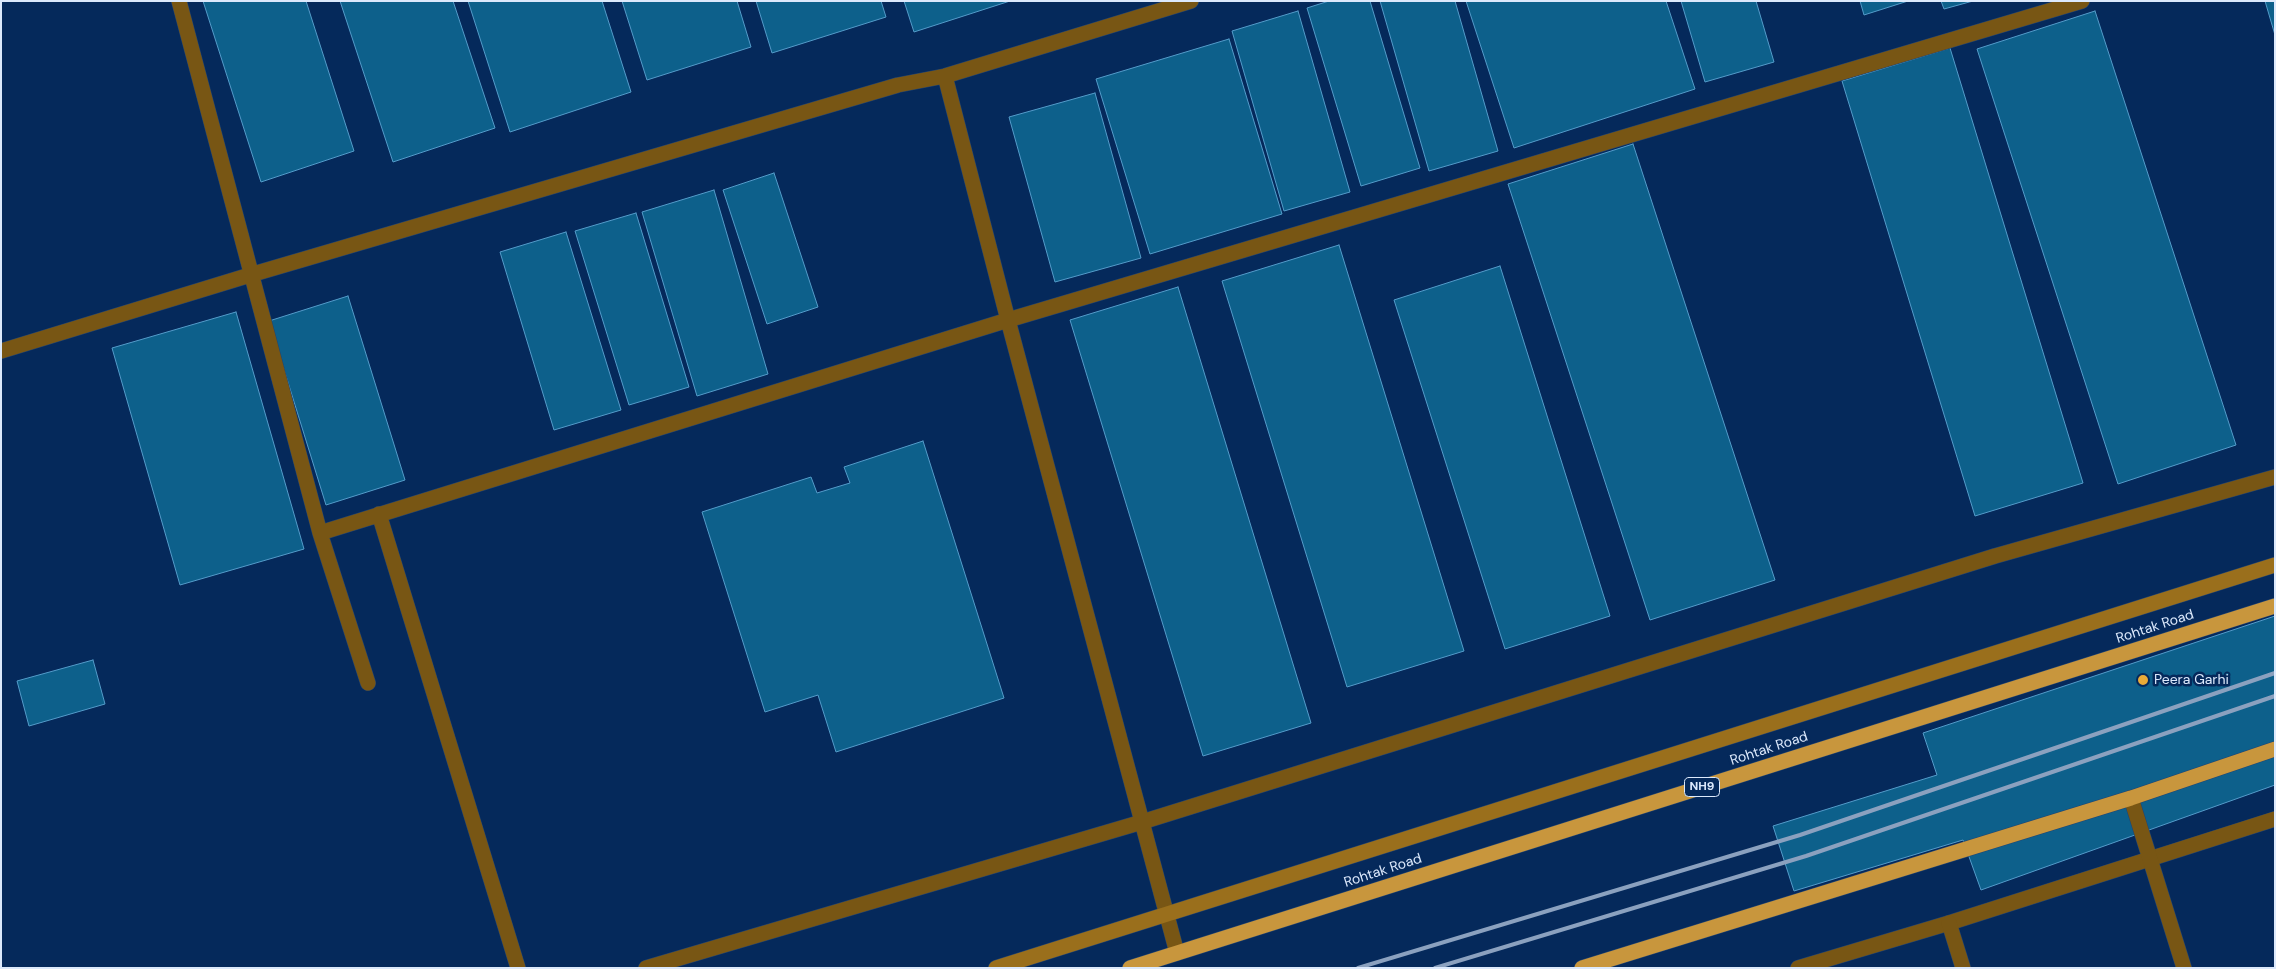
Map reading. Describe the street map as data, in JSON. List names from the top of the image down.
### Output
{
  "streets": {
    "highway": ["Rohtak Road", "NH9"]
  },
  "places": ["Peera Garhi"]
}
